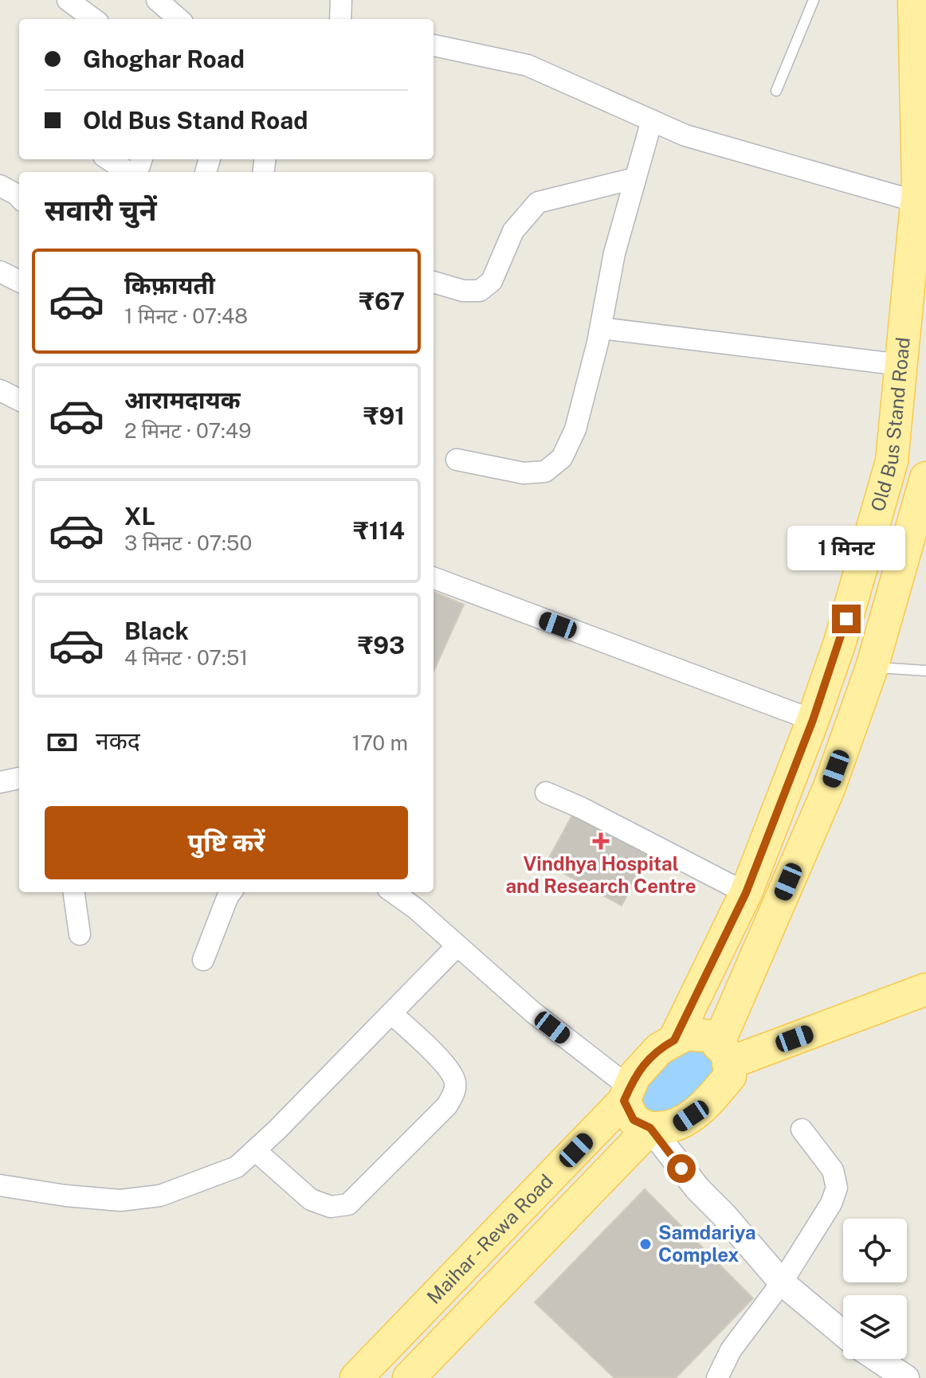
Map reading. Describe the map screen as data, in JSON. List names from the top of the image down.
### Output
{
  "streets": {
    "main road": ["Old Bus Stand Road", "Maihar - Rewa Road"]
  },
  "crossings": [
    ["Old Bus Stand Road", "Maihar - Rewa Road"]
  ],
  "places": {
    "health": ["Vindhya Hospital and Research Centre"],
    "other": ["Samdariya Complex"]
  },
  "page": {
    "banner": ["Ghoghar Road", "Old Bus Stand Road"],
    "heading": "सवारी चुनें",
    "list": [
      {
        "name": "किफ़ायती",
        "note": "1 मिनट · 07:48",
        "value": "₹67"
      },
      {
        "name": "आरामदायक",
        "note": "2 मिनट · 07:49",
        "value": "₹91"
      },
      {
        "name": "XL",
        "note": "3 मिनट · 07:50",
        "value": "₹114"
      },
      {
        "name": "Black",
        "note": "4 मिनट · 07:51",
        "value": "₹93"
      }
    ],
    "bubble": "1 मिनट",
    "pay": ["नकद", "170 m"],
    "buttons": "पुष्टि करें"
  }
}
